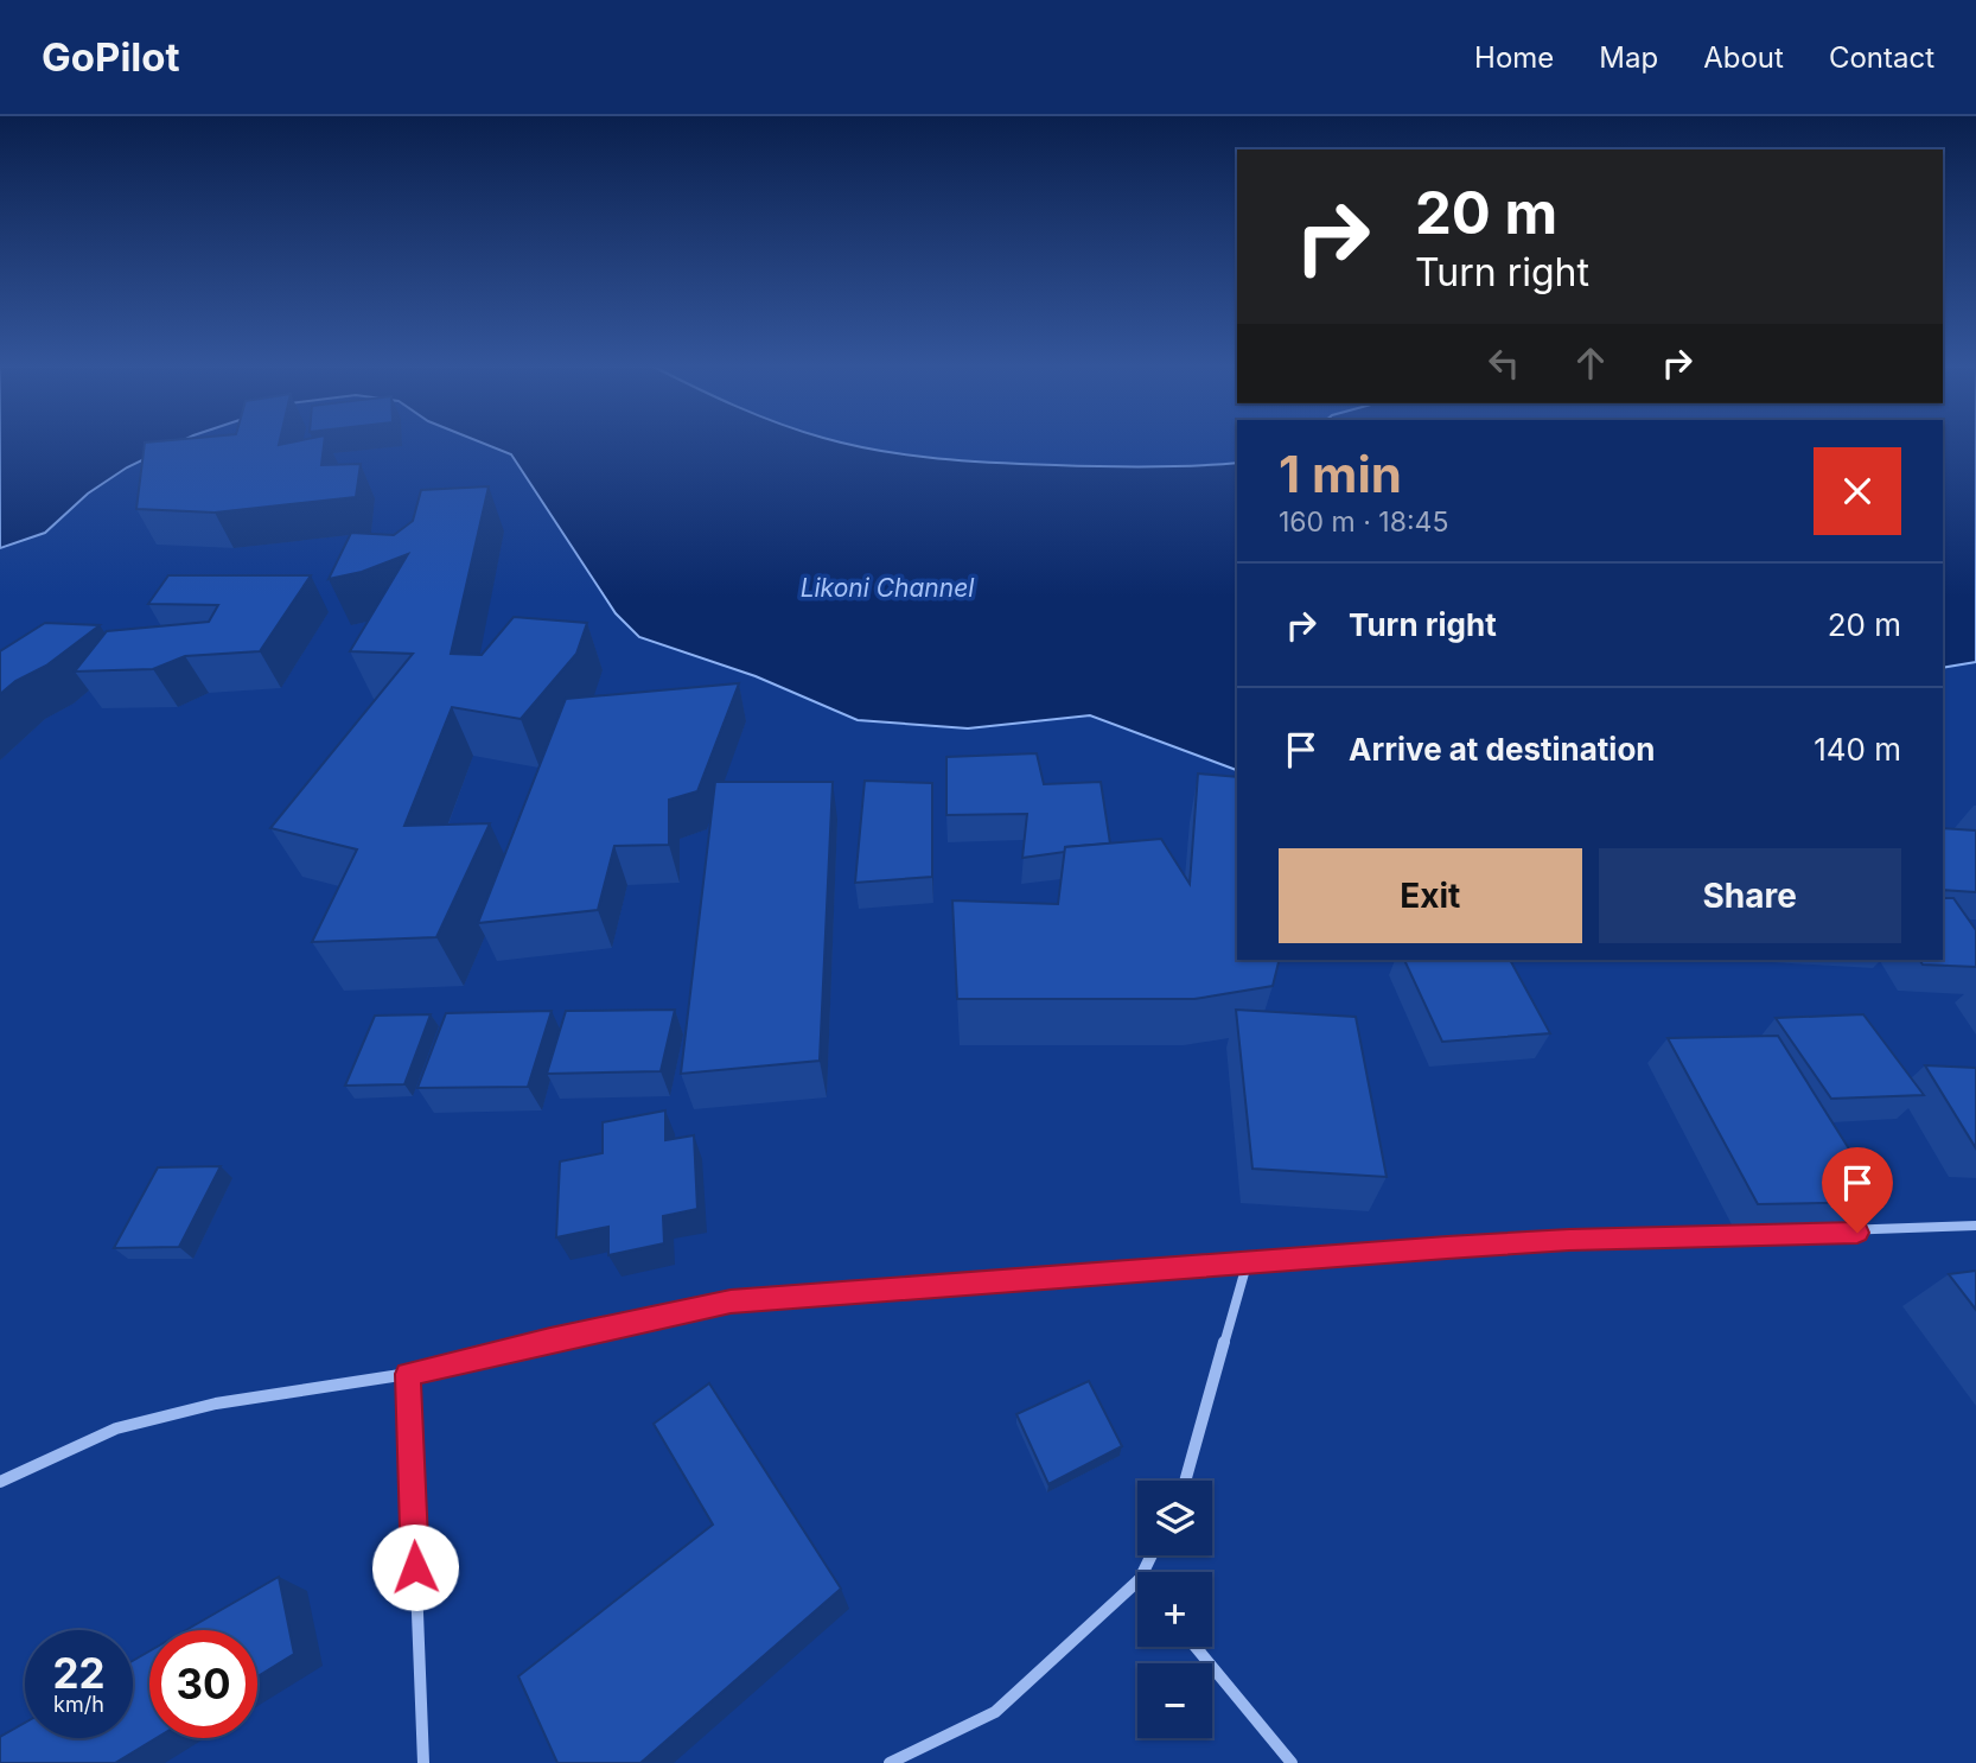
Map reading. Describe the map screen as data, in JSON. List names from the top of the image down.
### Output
{
  "water": ["Likoni Channel"],
  "page": {
    "header": "GoPilot",
    "nav": [
      "Home",
      "Map",
      "About",
      "Contact"
    ],
    "turn": ["20 m", "Turn right"],
    "heading": ["1 min", "160 m · 18:45"],
    "list": [
      {
        "name": "Turn right",
        "value": "20 m"
      },
      {
        "name": "Arrive at destination",
        "value": "140 m"
      }
    ],
    "buttons": ["Exit", "Share"],
    "map_buttons": ["+", "−"],
    "speed": "22 km/h",
    "limit": "30"
  }
}
